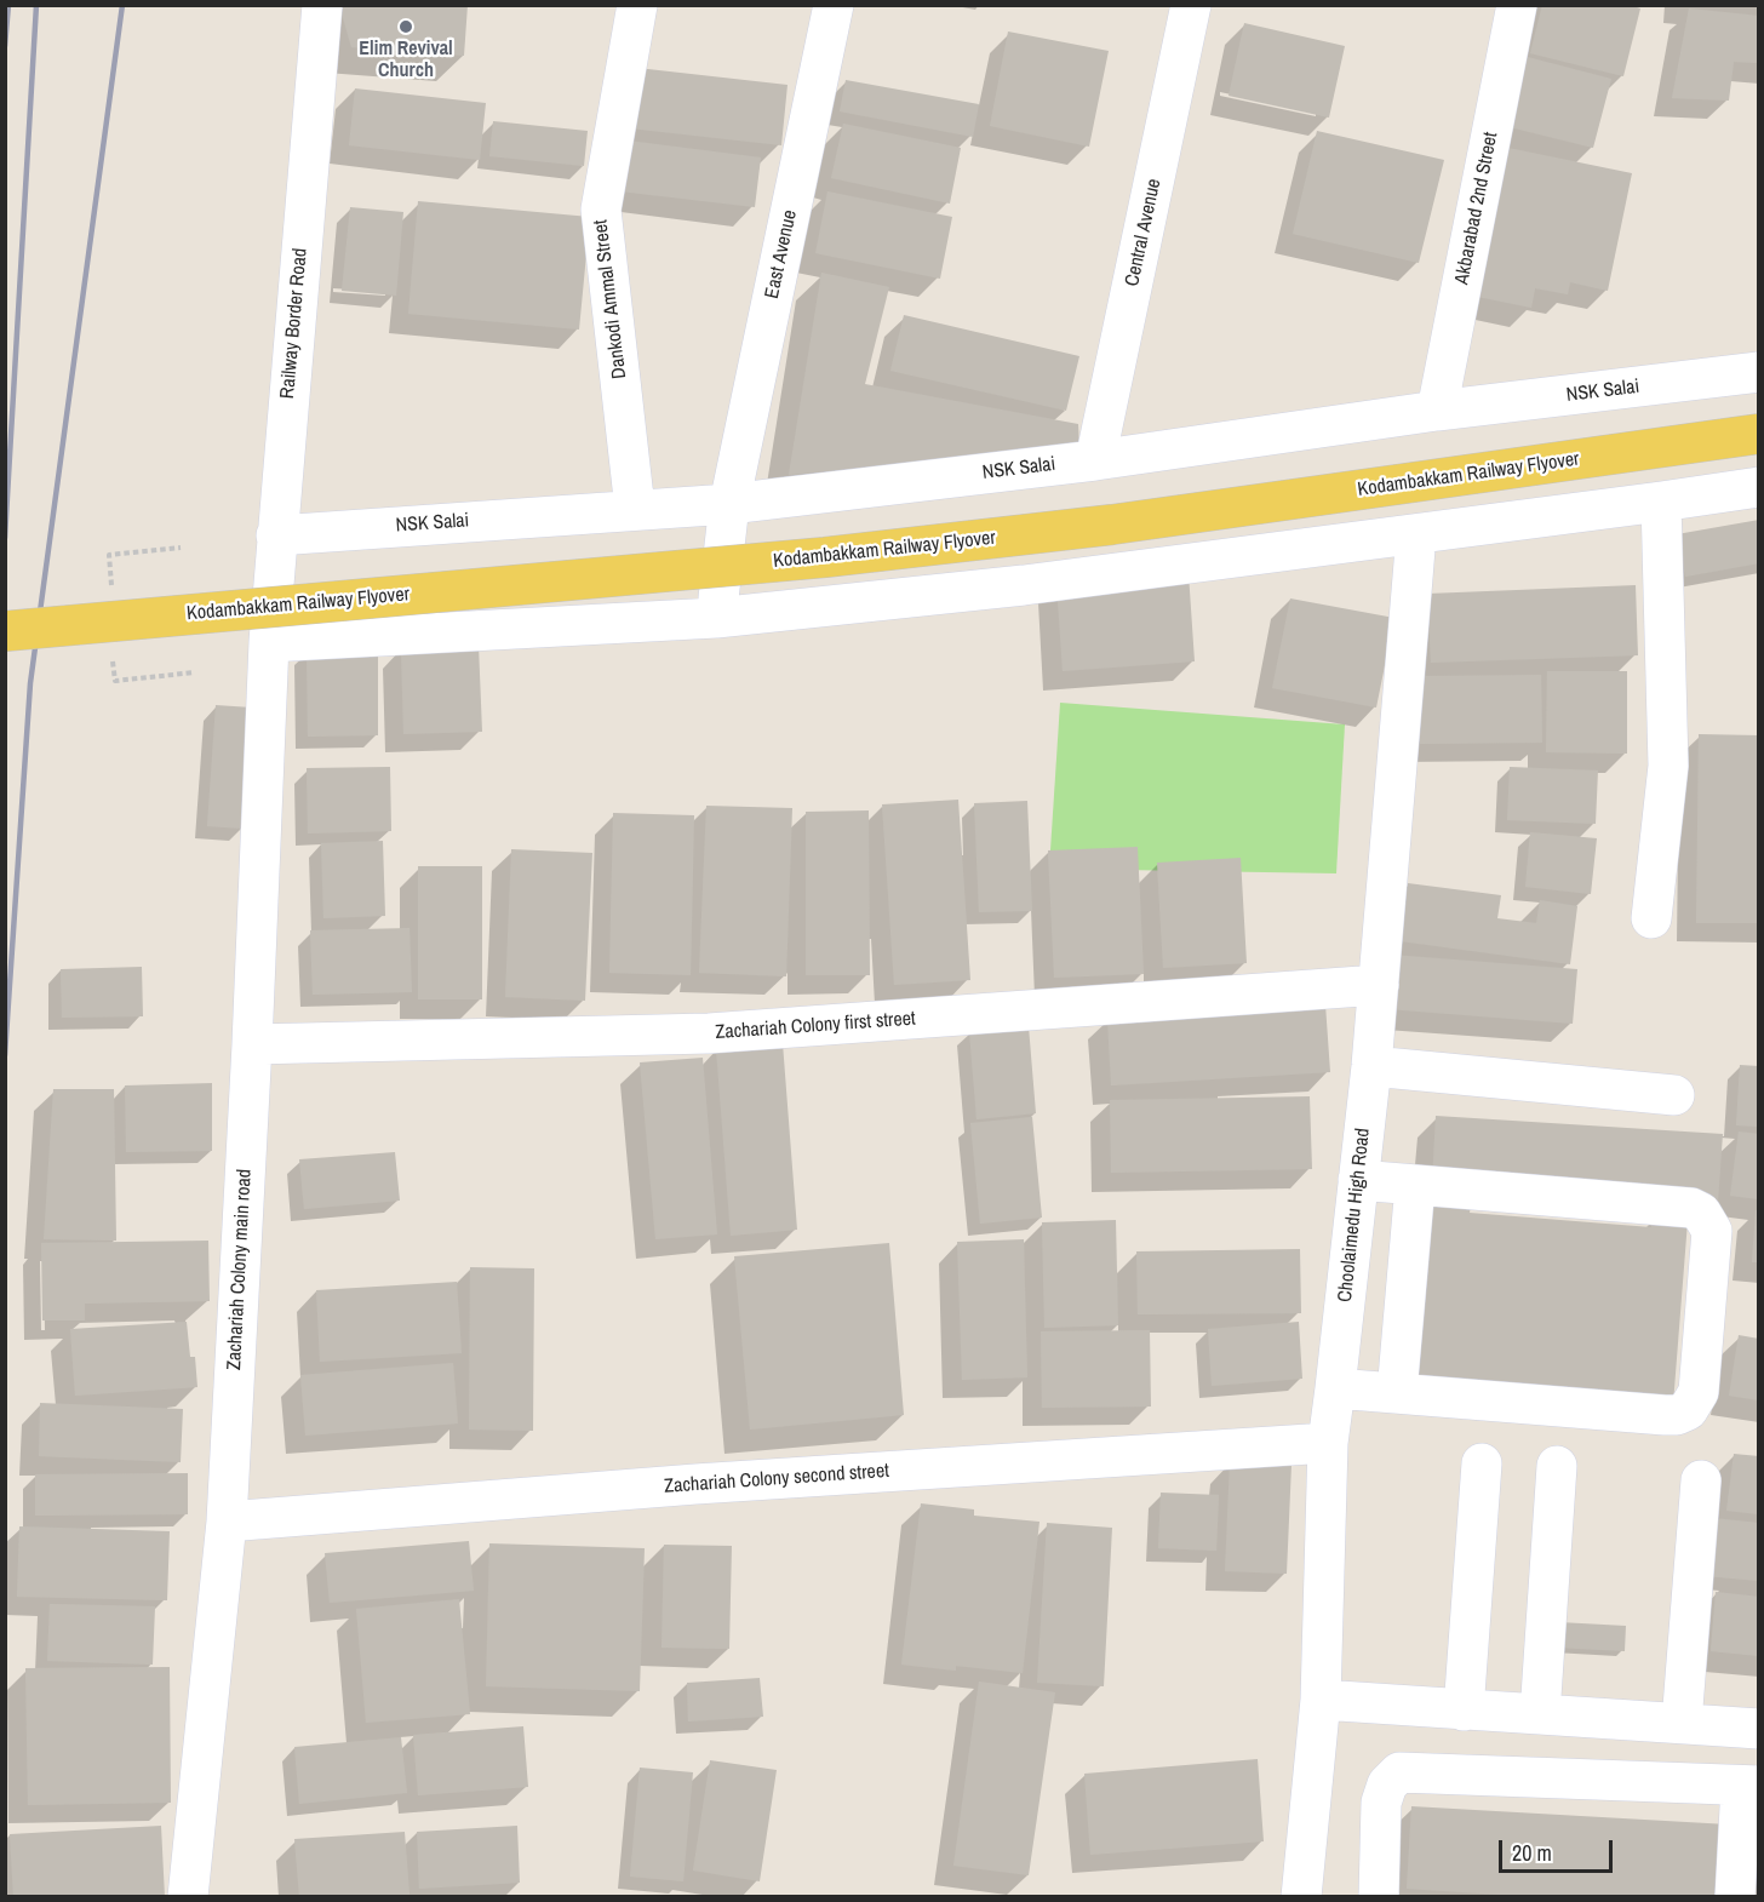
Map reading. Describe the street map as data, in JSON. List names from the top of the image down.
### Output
{
  "streets": {
    "main road": ["Kodambakkam Railway Flyover"],
    "street": [
      "Akbarabad 2nd Street",
      "Central Avenue",
      "East Avenue",
      "Dankodi Ammal Street",
      "Railway Border Road",
      "NSK Salai",
      "Zachariah Colony first street",
      "Choolaimedu High Road",
      "Zachariah Colony main road",
      "Zachariah Colony second street"
    ]
  },
  "crossings": [
    ["Akbarabad 2nd Street", "NSK Salai"],
    ["Central Avenue", "NSK Salai"],
    ["East Avenue", "NSK Salai"],
    ["Dankodi Ammal Street", "NSK Salai"],
    ["Railway Border Road", "NSK Salai"],
    ["Railway Border Road", "Zachariah Colony main road"],
    ["Zachariah Colony first street", "Choolaimedu High Road"],
    ["Zachariah Colony first street", "Zachariah Colony main road"],
    ["Choolaimedu High Road", "Zachariah Colony second street"],
    ["Zachariah Colony main road", "Zachariah Colony second street"]
  ],
  "places": ["Elim Revival Church"],
  "scale_bar": "20 m"
}
